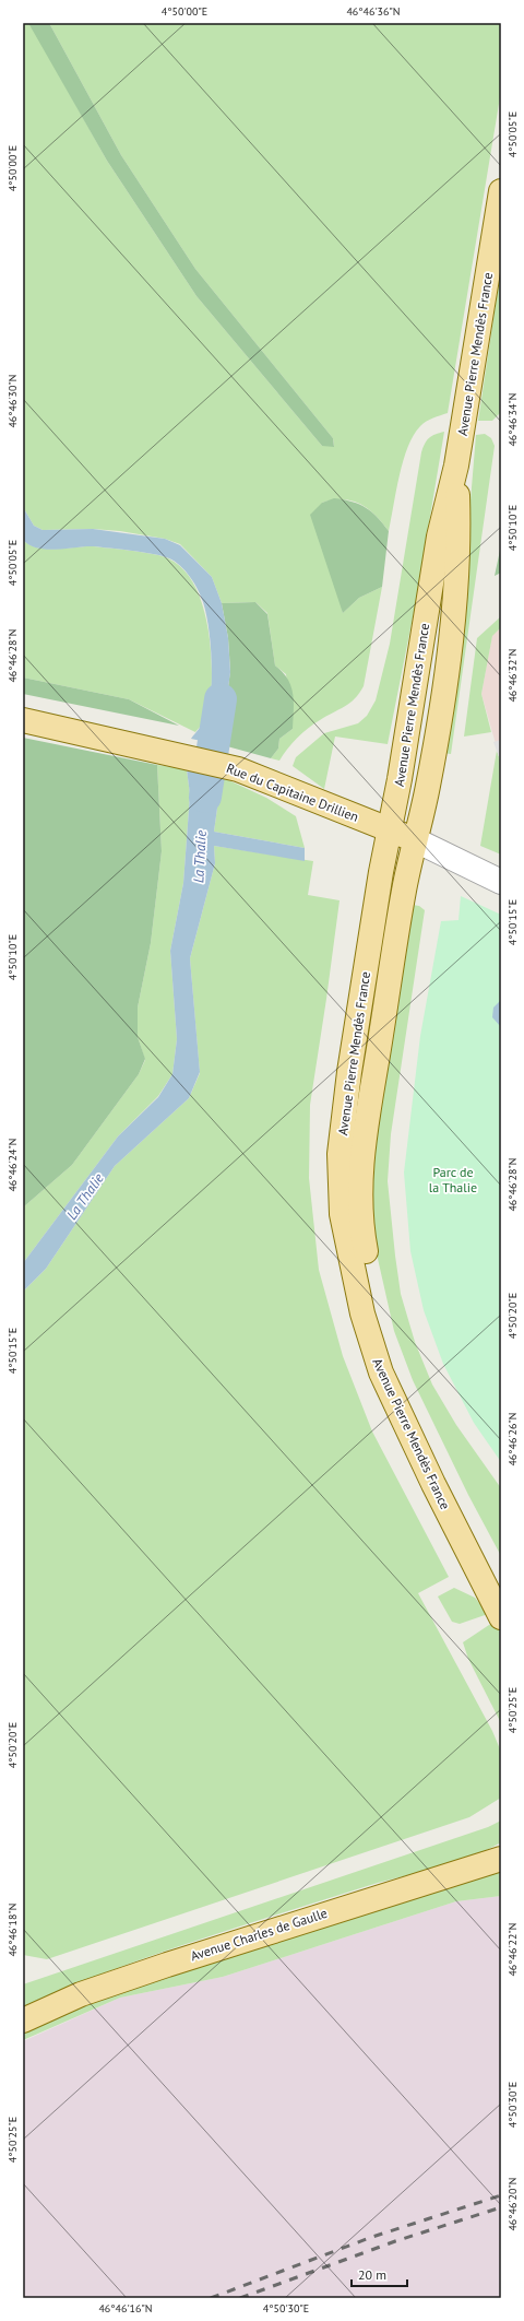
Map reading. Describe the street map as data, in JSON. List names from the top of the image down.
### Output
{
  "streets": {
    "main road": ["Avenue Pierre Mendès France", "Rue du Capitaine Drillien", "Avenue Charles de Gaulle"]
  },
  "crossings": [
    ["Avenue Pierre Mendès France", "Rue du Capitaine Drillien"]
  ],
  "water": ["La Thalie"],
  "parks": ["Parc de la Thalie"],
  "scale_bar": "20 m",
  "coordinates": [
    "4°50'00\"E",
    "46°46'36\"N",
    "4°50'05\"E",
    "46°46'30\"N",
    "46°46'34\"N",
    "4°50'10\"E",
    "46°46'28\"N",
    "46°46'32\"N",
    "4°50'15\"E",
    "46°46'24\"N",
    "4°50'20\"E",
    "46°46'26\"N",
    "4°50'25\"E",
    "46°46'18\"N",
    "46°46'22\"N",
    "4°50'30\"E",
    "46°46'20\"N",
    "46°46'16\"N"
  ]
}
